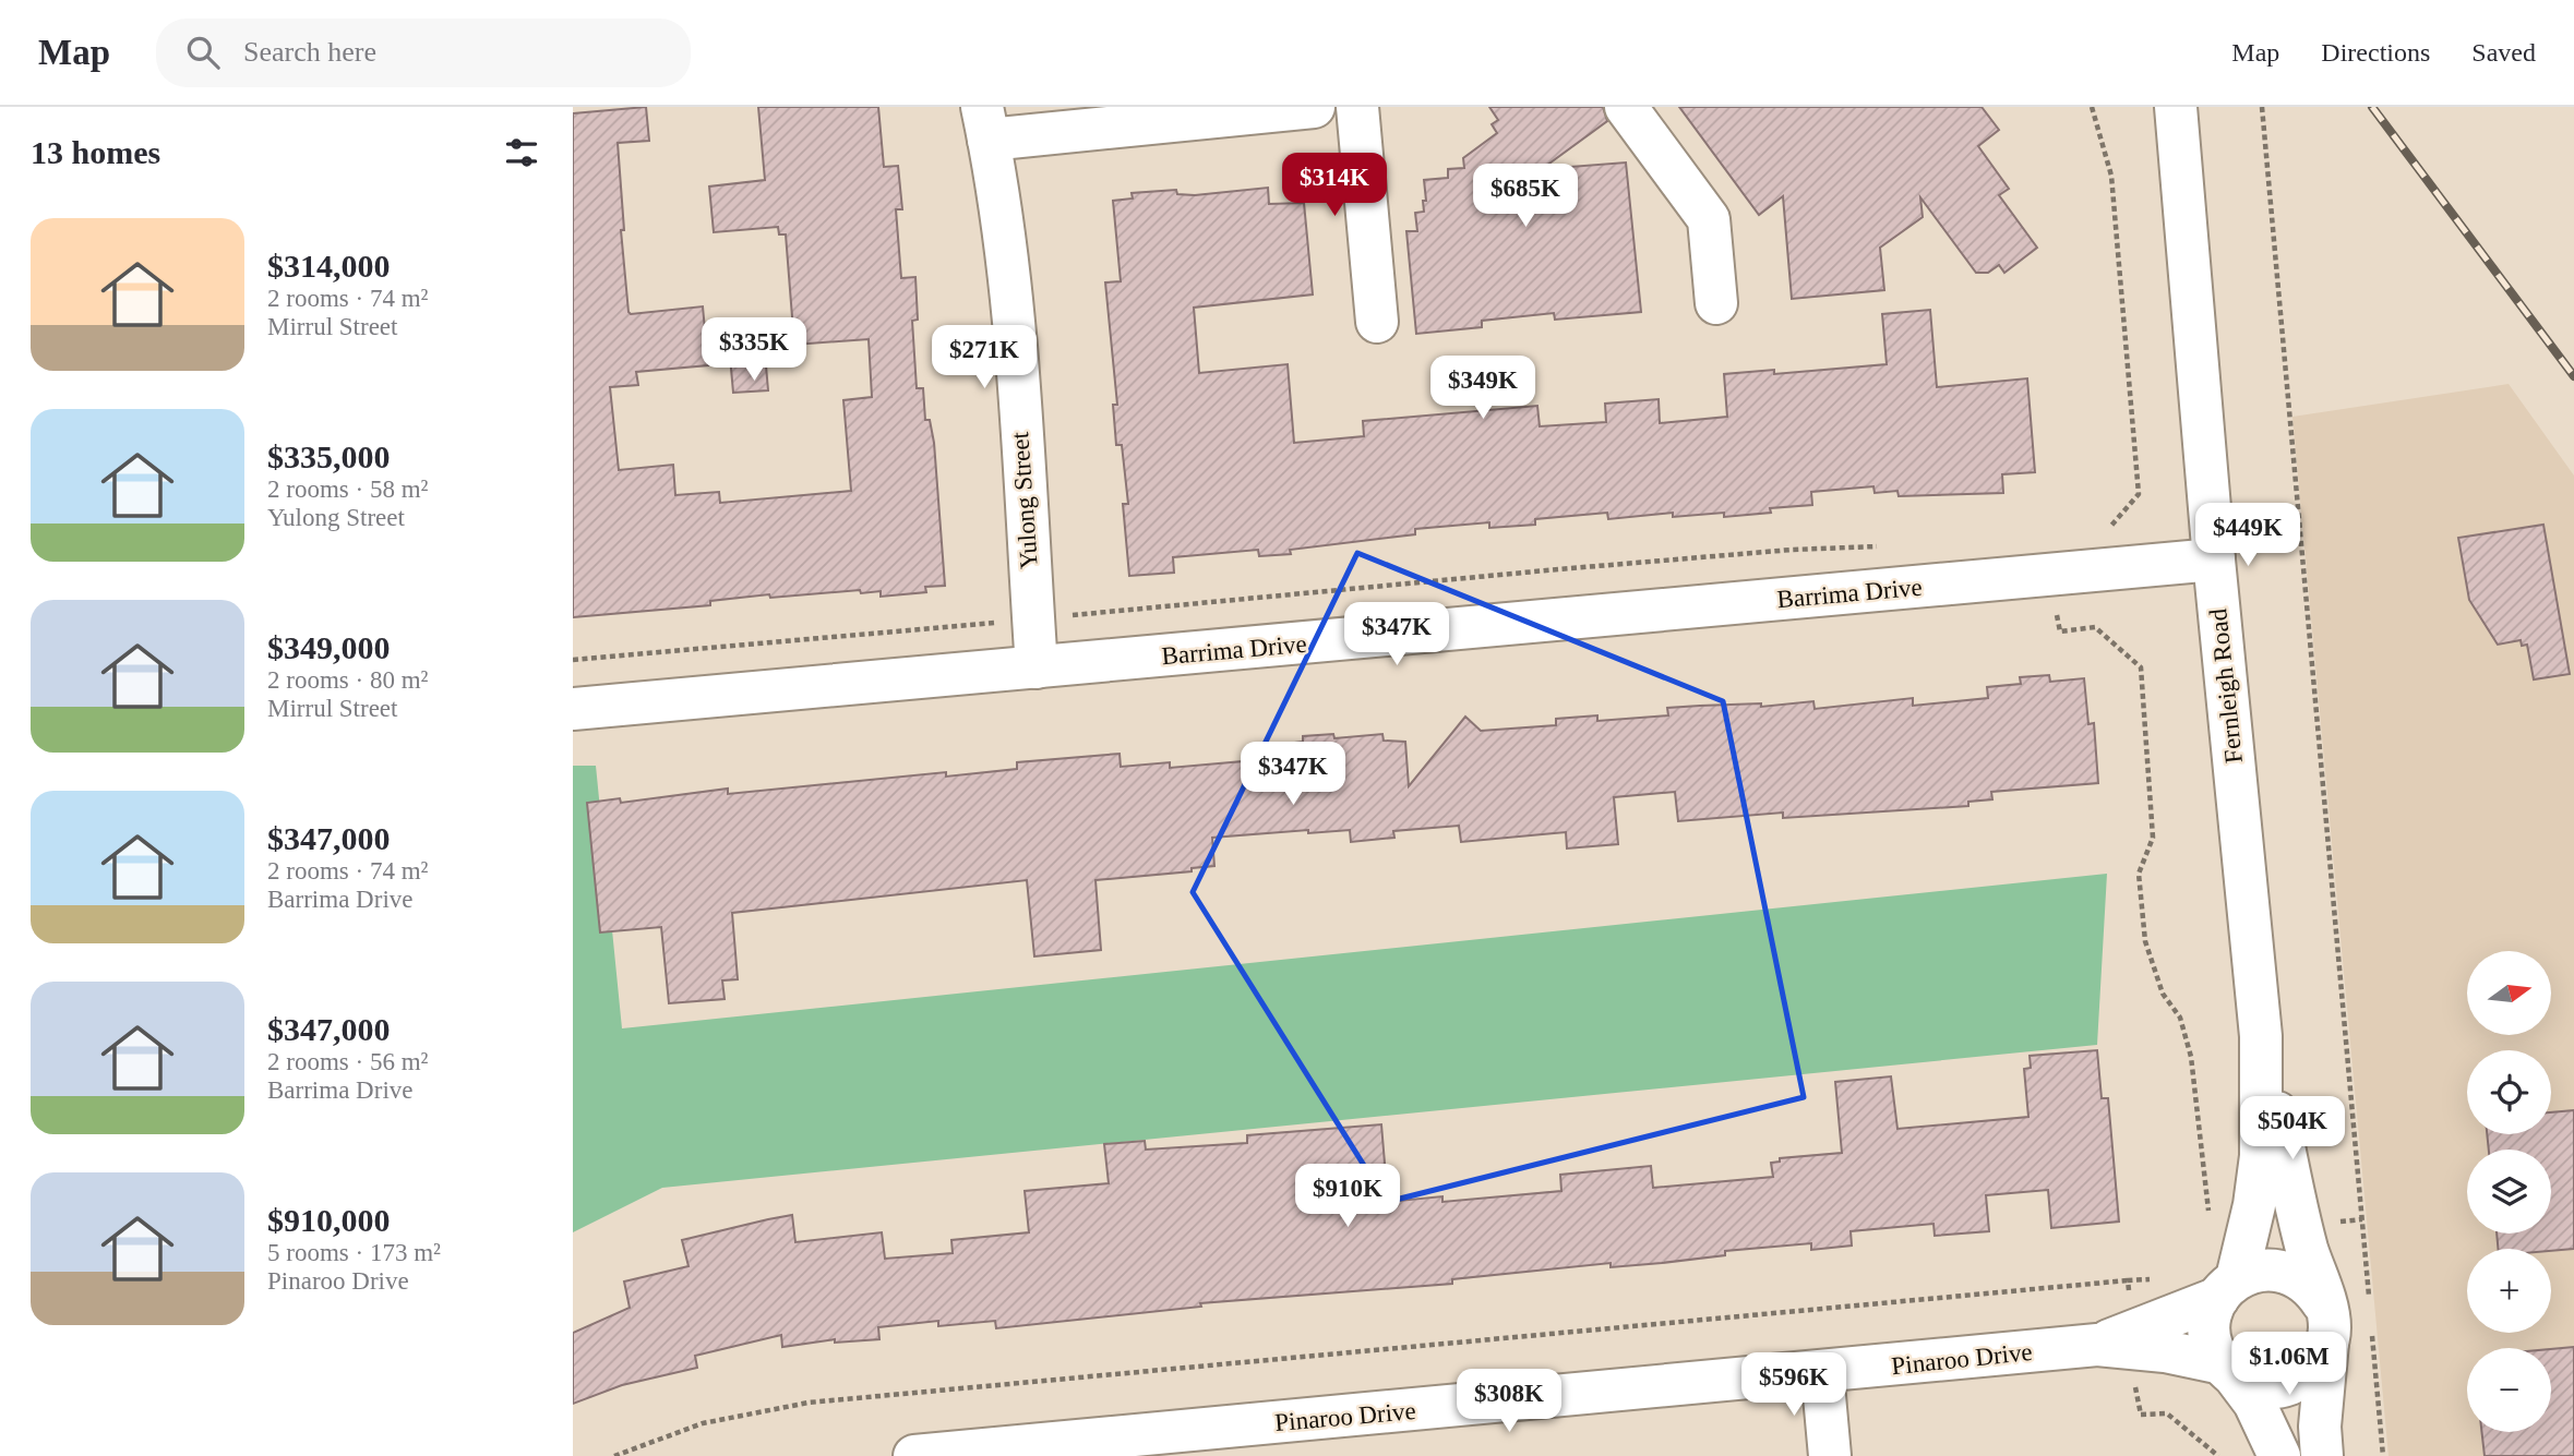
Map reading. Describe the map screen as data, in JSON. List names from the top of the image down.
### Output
{
  "streets": {
    "street": [
      "Yulong Street",
      "Barrima Drive",
      "Fernleigh Road",
      "Pinaroo Drive"
    ]
  },
  "crossings": [
    ["Yulong Street", "Barrima Drive"],
    ["Barrima Drive", "Fernleigh Road"],
    ["Fernleigh Road", "Pinaroo Drive"]
  ],
  "north": "right",
  "page": {
    "header": "Map",
    "search": "Search here",
    "nav": ["Map", "Directions", "Saved"],
    "heading": "13 homes",
    "price": [
      "$314K",
      "$685K",
      "$335K",
      "$271K",
      "$349K",
      "$449K",
      "$347K",
      "$347K",
      "$504K",
      "$910K",
      "$1.06M",
      "$596K",
      "$308K"
    ],
    "list": [
      {
        "name": "$314,000",
        "note": "2 rooms · 74 m² · Mirrul Street"
      },
      {
        "name": "$335,000",
        "note": "2 rooms · 58 m² · Yulong Street"
      },
      {
        "name": "$349,000",
        "note": "2 rooms · 80 m² · Mirrul Street"
      },
      {
        "name": "$347,000",
        "note": "2 rooms · 74 m² · Barrima Drive"
      },
      {
        "name": "$347,000",
        "note": "2 rooms · 56 m² · Barrima Drive"
      },
      {
        "name": "$910,000",
        "note": "5 rooms · 173 m² · Pinaroo Drive"
      }
    ],
    "map_buttons": ["+", "−"]
  }
}
